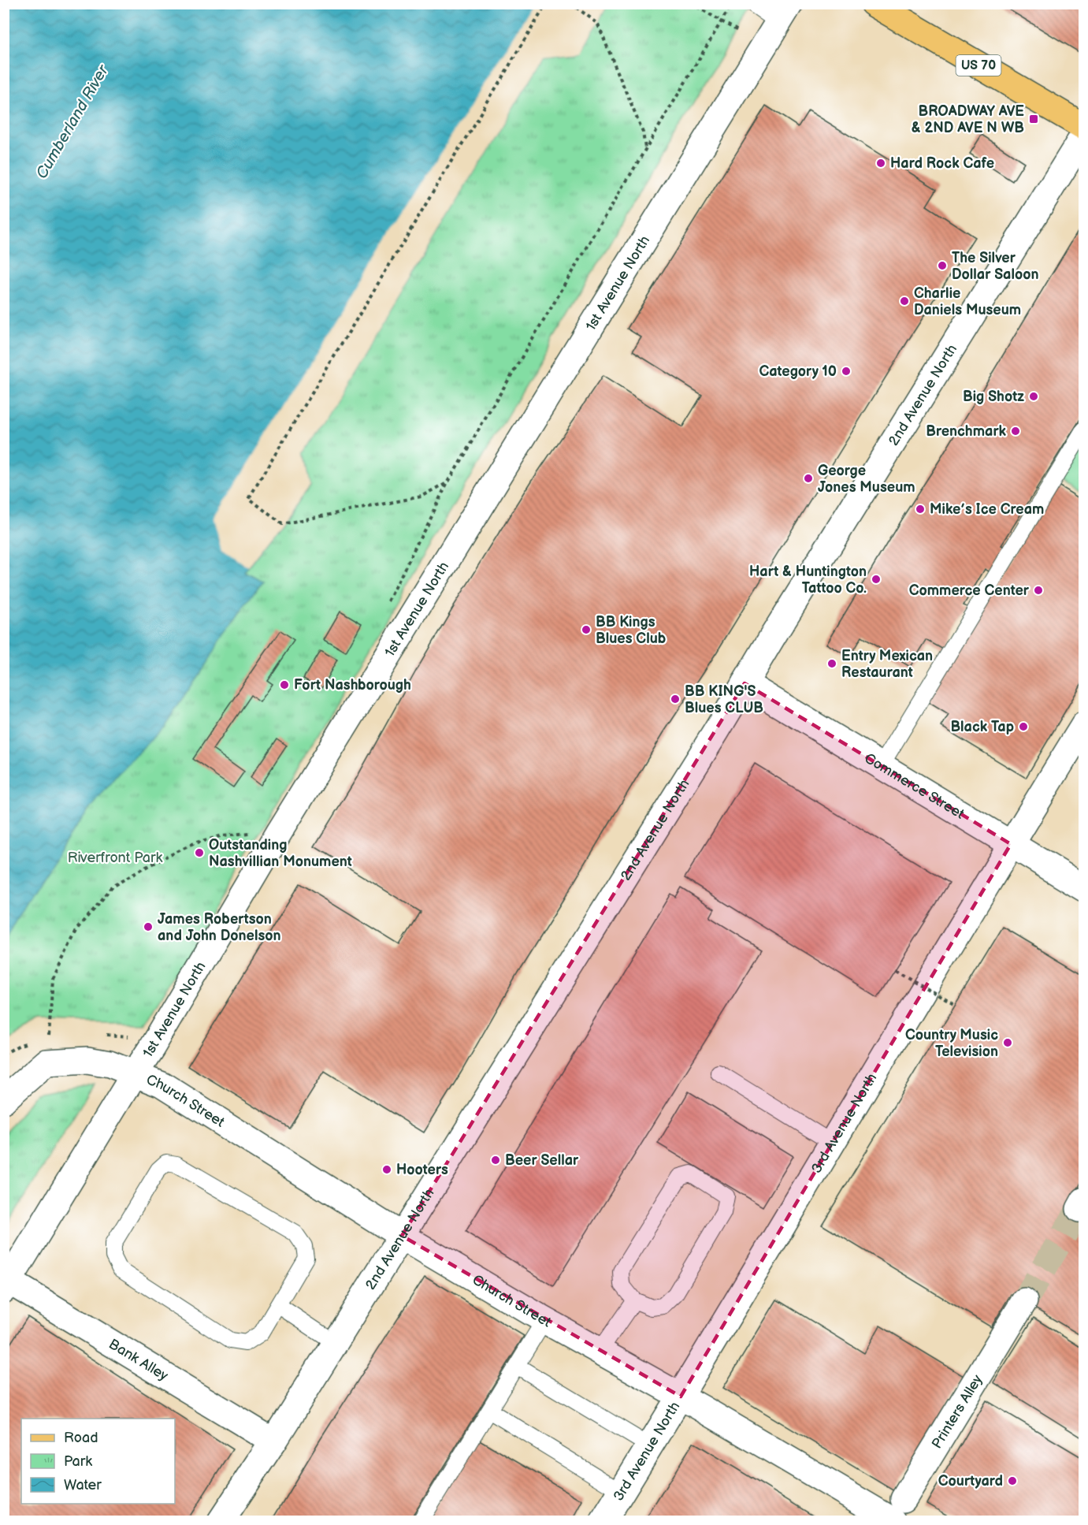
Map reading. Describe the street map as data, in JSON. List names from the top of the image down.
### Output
{
  "streets": {
    "main road": ["US 70"],
    "street": [
      "1st Avenue North",
      "2nd Avenue North",
      "Commerce Street",
      "Church Street",
      "3rd Avenue North",
      "Bank Alley",
      "Printers Alley"
    ]
  },
  "crossings": [
    ["1st Avenue North", "Church Street"],
    ["1st Avenue North", "Bank Alley"],
    ["2nd Avenue North", "Commerce Street"],
    ["2nd Avenue North", "Church Street"],
    ["2nd Avenue North", "Bank Alley"],
    ["Commerce Street", "3rd Avenue North"],
    ["Church Street", "3rd Avenue North"],
    ["Church Street", "Printers Alley"]
  ],
  "water": ["Cumberland River"],
  "parks": ["Riverfront Park"],
  "places": {
    "transit": ["BROADWAY AVE & 2ND AVE N WB"],
    "other": [
      "Hard Rock Cafe",
      "The Silver Dollar Saloon",
      "Charlie Daniels Museum",
      "Category 10",
      "Big Shotz",
      "Brenchmark",
      "George Jones Museum",
      "Mike’s Ice Cream",
      "Hart & Huntington Tattoo Co.",
      "Commerce Center",
      "BB Kings Blues Club",
      "Entry Mexican Restaurant",
      "Fort Nashborough",
      "BB KING'S Blues CLUB",
      "Black Tap",
      "Outstanding Nashvillian Monument",
      "James Robertson and John Donelson",
      "Country Music Television",
      "Beer Sellar",
      "Hooters",
      "Courtyard"
    ]
  },
  "legend": ["Road", "Park", "Water"]
}
